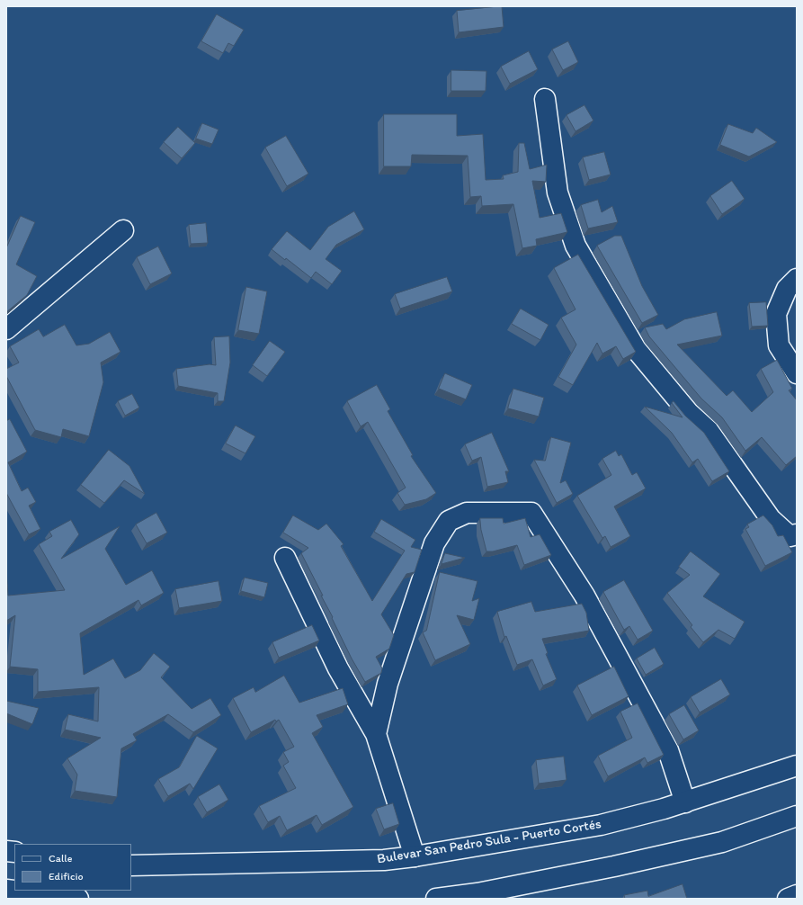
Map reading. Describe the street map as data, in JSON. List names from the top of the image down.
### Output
{
  "streets": {
    "main road": ["Bulevar San Pedro Sula - Puerto Cortés"]
  },
  "legend": ["Calle", "Edificio"]
}
